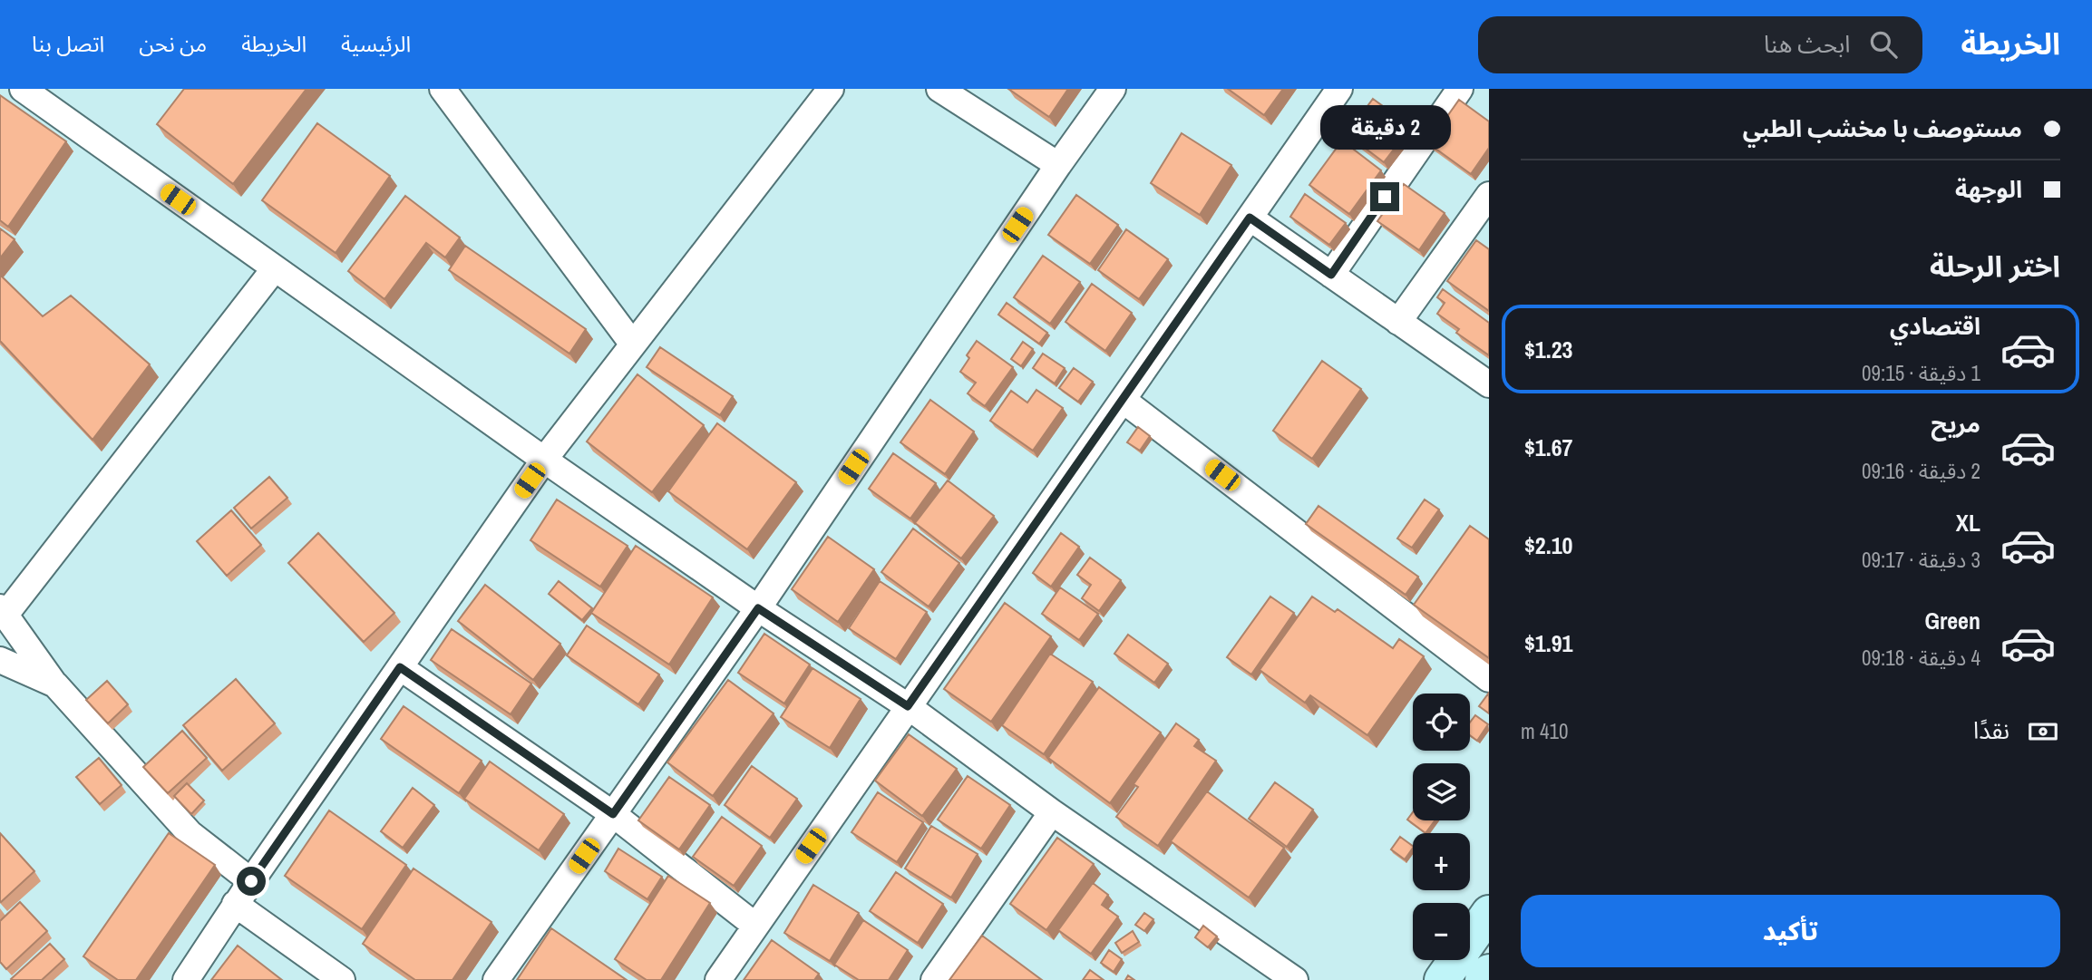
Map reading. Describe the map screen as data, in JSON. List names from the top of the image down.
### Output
{
  "page": {
    "header": "الخريطة",
    "search": "ابحث هنا",
    "nav": [
      "الرئيسية",
      "الخريطة",
      "من نحن",
      "اتصل بنا"
    ],
    "banner": ["مستوصف با مخشب الطبي", "الوجهة"],
    "bubble": "2 دقيقة",
    "heading": "اختر الرحلة",
    "list": [
      {
        "name": "اقتصادي",
        "note": "1 دقيقة · 09:15",
        "value": "$1.23"
      },
      {
        "name": "مريح",
        "note": "2 دقيقة · 09:16",
        "value": "$1.67"
      },
      {
        "name": "XL",
        "note": "3 دقيقة · 09:17",
        "value": "$2.10"
      },
      {
        "name": "Green",
        "note": "4 دقيقة · 09:18",
        "value": "$1.91"
      }
    ],
    "map_buttons": ["+", "−"],
    "pay": ["نقدًا", "410 m"],
    "buttons": "تأكيد"
  }
}
